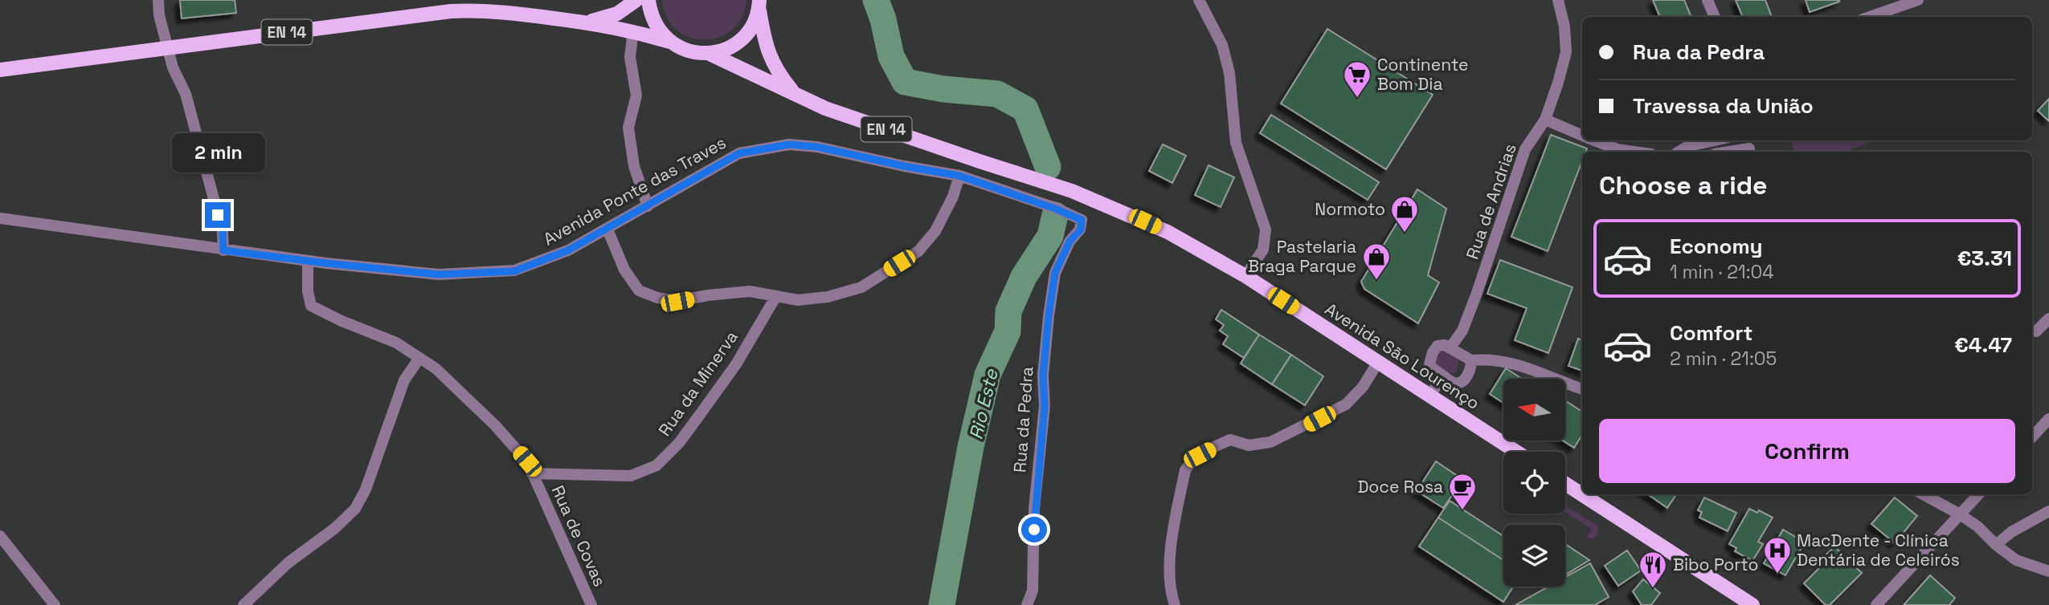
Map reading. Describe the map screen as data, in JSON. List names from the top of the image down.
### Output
{
  "streets": {
    "main road": ["EN 14", "Avenida São Lourenço"],
    "street": [
      "Avenida Ponte das Traves",
      "Rua de Andrias",
      "Rua da Minerva",
      "Rua da Pedra",
      "Rua de Covas"
    ]
  },
  "crossings": [
    ["EN 14", "Avenida São Lourenço"],
    ["Avenida Ponte das Traves", "Rua da Pedra"],
    ["Avenida Ponte das Traves", "Rua de Covas"],
    ["Rua da Minerva", "Rua de Covas"]
  ],
  "water": ["Rio Este"],
  "places": {
    "supermarket": ["Continente Bom Dia"],
    "shop": ["Normoto", "Pastelaria Braga Parque"],
    "cafe": ["Doce Rosa"],
    "hospital": ["MacDente - Clínica Dentária de Celeirós"],
    "restaurant": ["Bibo Porto"]
  },
  "north": "left",
  "page": {
    "banner": ["Rua da Pedra", "Travessa da União"],
    "bubble": "2 min",
    "heading": "Choose a ride",
    "list": [
      {
        "name": "Economy",
        "note": "1 min · 21:04",
        "value": "€3.31"
      },
      {
        "name": "Comfort",
        "note": "2 min · 21:05",
        "value": "€4.47"
      }
    ],
    "buttons": "Confirm"
  }
}
